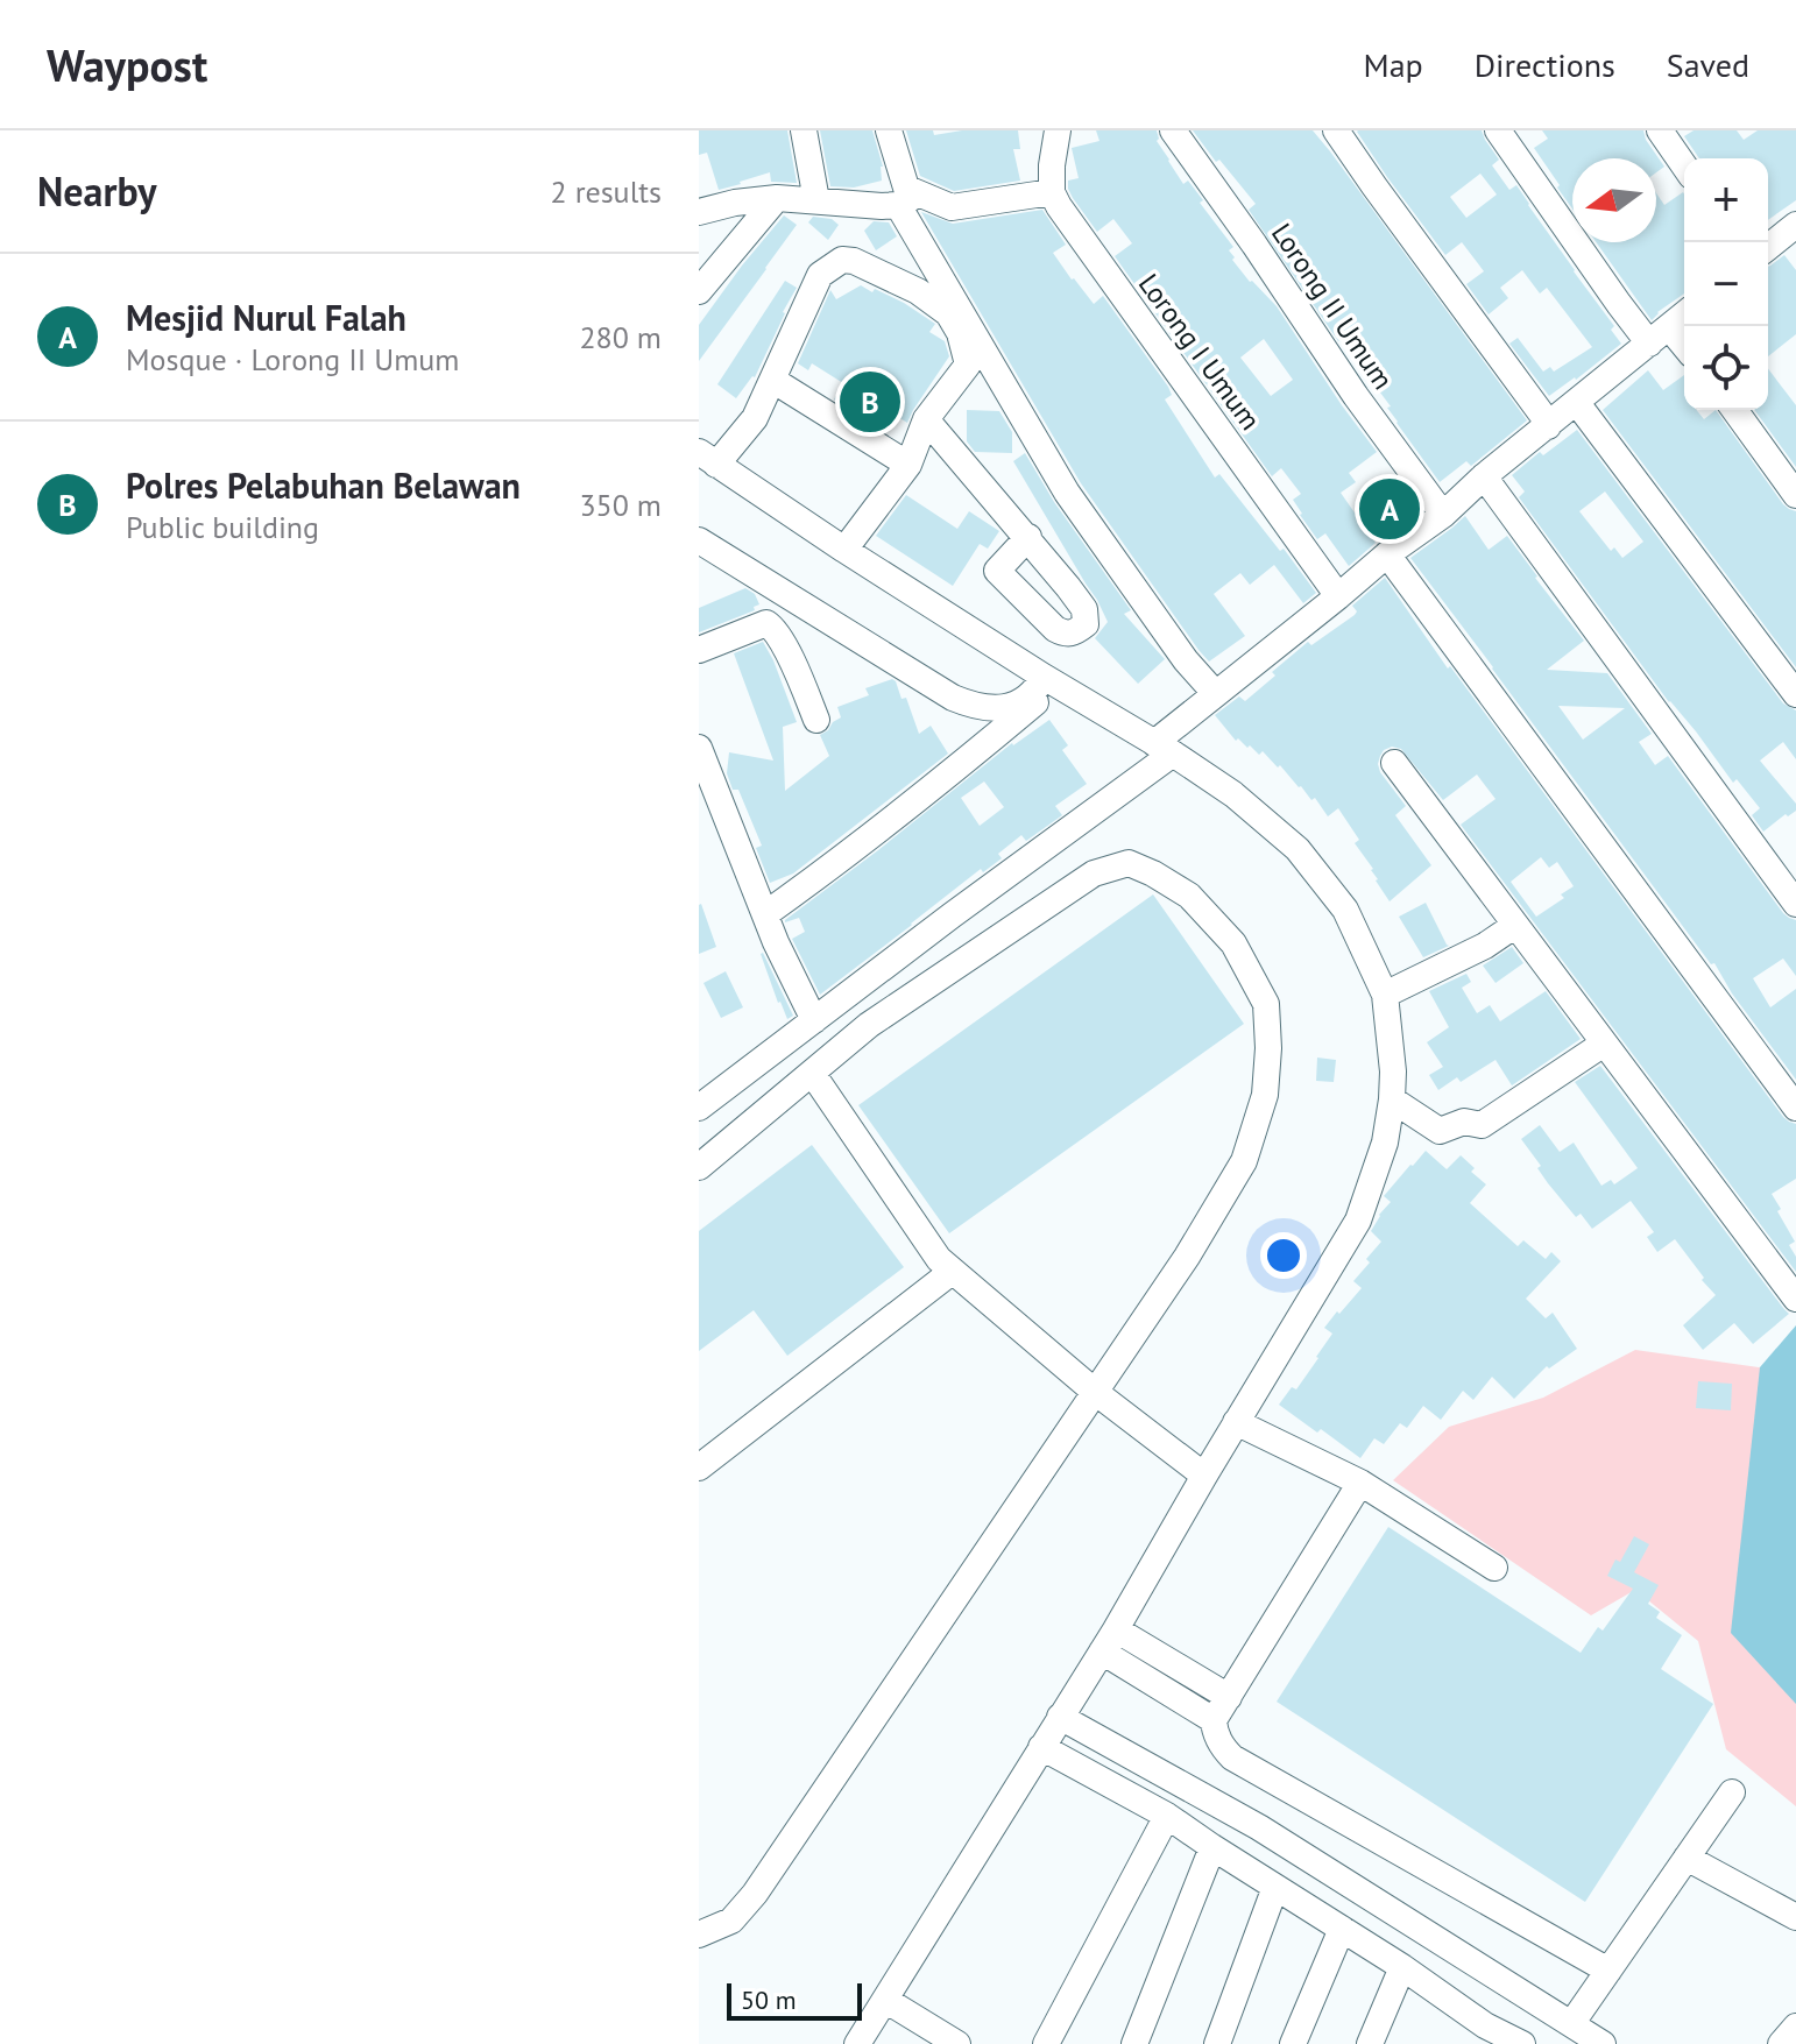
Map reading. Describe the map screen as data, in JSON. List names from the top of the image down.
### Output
{
  "streets": {
    "street": ["Lorong II Umum", "Lorong I Umum"]
  },
  "scale_bar": "50 m",
  "north": "left",
  "page": {
    "header": "Waypost",
    "nav": ["Map", "Directions", "Saved"],
    "heading": ["Nearby", "2 results"],
    "map_buttons": ["+", "−"],
    "list": [
      {
        "mark": "A",
        "name": "Mesjid Nurul Falah",
        "note": "Mosque · Lorong II Umum",
        "value": "280 m"
      },
      {
        "mark": "B",
        "name": "Polres Pelabuhan Belawan",
        "note": "Public building",
        "value": "350 m"
      }
    ],
    "pins": ["B", "A"],
    "scale": "50 m"
  }
}
